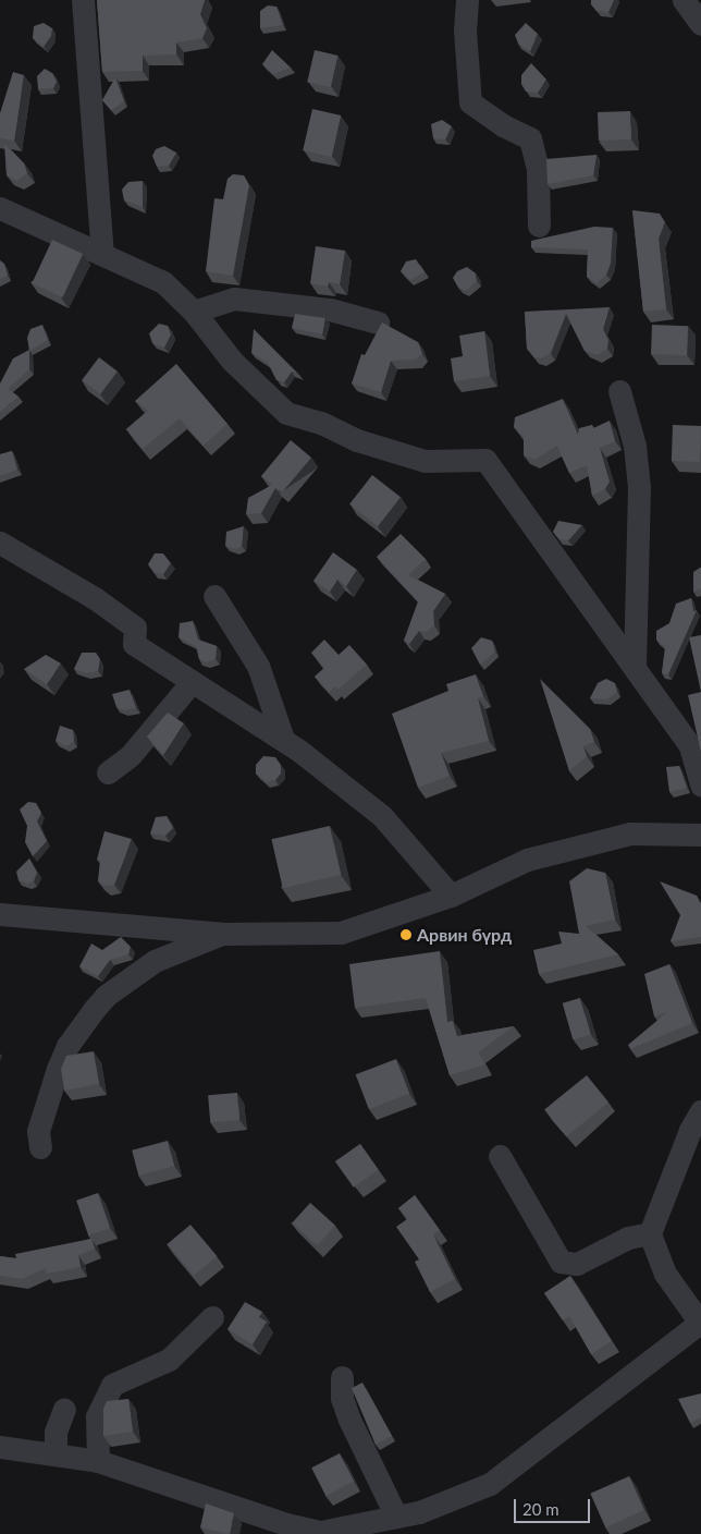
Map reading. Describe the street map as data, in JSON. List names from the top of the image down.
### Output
{
  "places": ["Арвин бүрд"],
  "scale_bar": "20 m"
}
